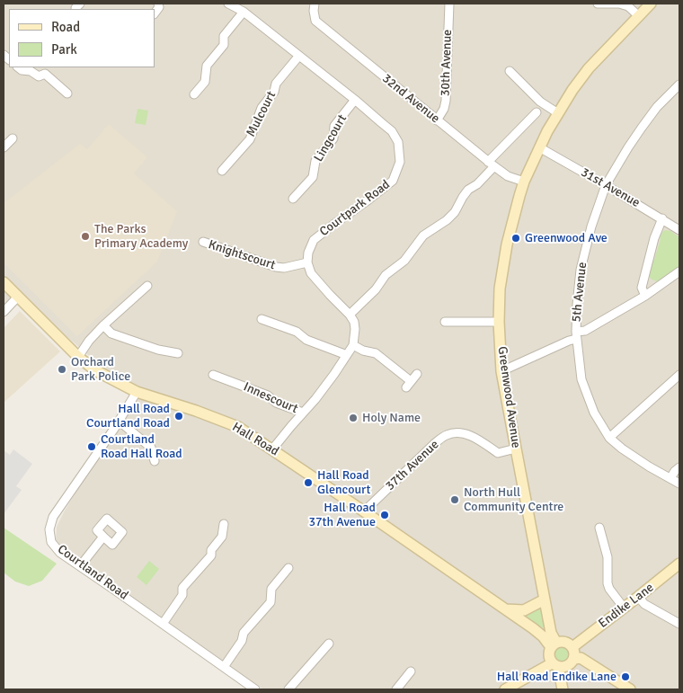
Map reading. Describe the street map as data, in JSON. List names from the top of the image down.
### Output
{
  "streets": {
    "street": [
      "30th Avenue",
      "32nd Avenue",
      "Mulcourt",
      "Lingcourt",
      "31st Avenue",
      "Courtpark Road",
      "Knightscourt",
      "5th Avenue",
      "Greenwood Avenue",
      "Innescourt",
      "Hall Road",
      "37th Avenue",
      "Courtland Road",
      "Endike Lane"
    ]
  },
  "crossings": [
    ["30th Avenue", "32nd Avenue"],
    ["32nd Avenue", "Greenwood Avenue"],
    ["Mulcourt", "Courtpark Road"],
    ["Lingcourt", "Courtpark Road"],
    ["31st Avenue", "5th Avenue"],
    ["31st Avenue", "Greenwood Avenue"],
    ["Courtpark Road", "Knightscourt"],
    ["Greenwood Avenue", "Hall Road"],
    ["Greenwood Avenue", "37th Avenue"],
    ["Greenwood Avenue", "Endike Lane"],
    ["Hall Road", "37th Avenue"],
    ["Hall Road", "Courtland Road"],
    ["Hall Road", "Endike Lane"]
  ],
  "places": [
    "The Parks Primary Academy",
    "Greenwood Ave",
    "Orchard Park Police",
    "Hall Road Courtland Road",
    "Holy Name",
    "Courtland Road Hall Road",
    "Hall Road Glencourt",
    "North Hull Community Centre",
    "Hall Road 37th Avenue",
    "Hall Road Endike Lane"
  ],
  "legend": ["Road", "Park"]
}
